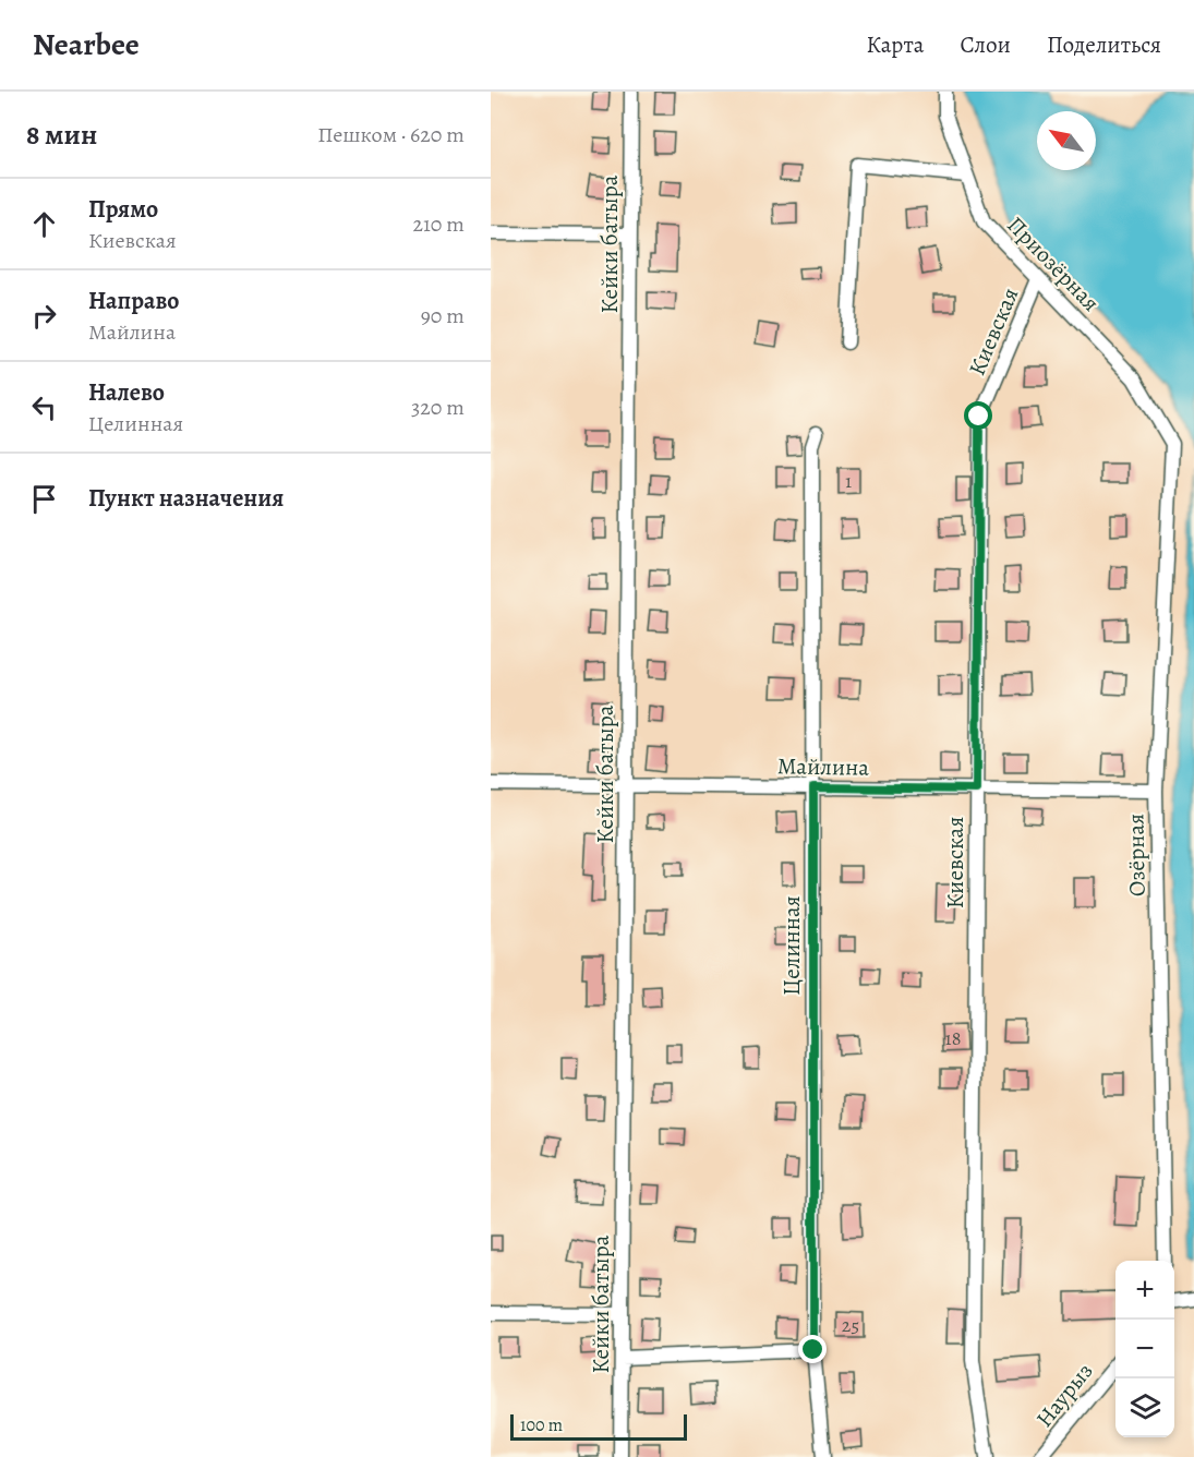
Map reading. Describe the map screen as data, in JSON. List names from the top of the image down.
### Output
{
  "streets": {
    "street": [
      "Кейки батыра",
      "Приозёрная",
      "Киевская",
      "Майлина",
      "Озёрная",
      "Целинная",
      "Наурыз"
    ]
  },
  "crossings": [
    ["Кейки батыра", "Майлина"],
    ["Приозёрная", "Киевская"],
    ["Приозёрная", "Озёрная"],
    ["Киевская", "Майлина"],
    ["Майлина", "Озёрная"],
    ["Майлина", "Целинная"]
  ],
  "house_numbers": ["1", "18", "25"],
  "scale_bar": "100 m",
  "north": "top left",
  "page": {
    "header": "Nearbee",
    "nav": ["Карта", "Слои", "Поделиться"],
    "heading": ["8 мин", "Пешком · 620 m"],
    "list": [
      ["Прямо", "Киевская", "210 m"],
      ["Направо", "Майлина", "90 m"],
      ["Налево", "Целинная", "320 m"],
      "Пункт назначения"
    ],
    "map_buttons": ["+", "−"],
    "scale": "100 m"
  }
}
